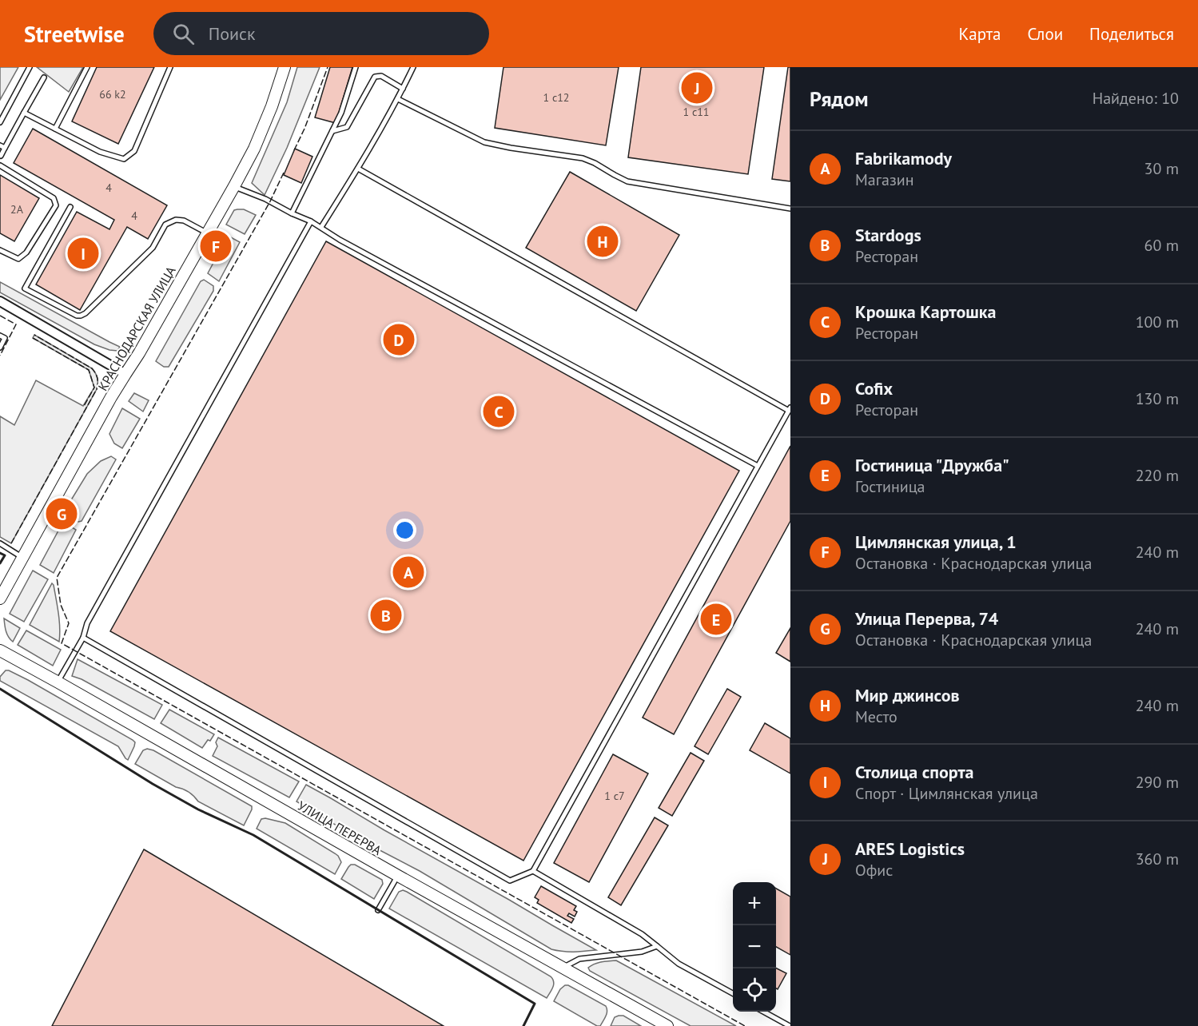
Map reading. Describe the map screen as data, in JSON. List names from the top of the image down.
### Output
{
  "streets": {
    "street": ["КРАСНОДАРСКАЯ УЛИЦА", "УЛИЦА ПЕРЕРВА"]
  },
  "house_numbers": [
    "66 k2",
    "1 с12",
    "1 с11",
    "4",
    "2А",
    "4",
    "1 с7"
  ],
  "page": {
    "header": "Streetwise",
    "search": "Поиск",
    "nav": ["Карта", "Слои", "Поделиться"],
    "heading": ["Рядом", "Найдено: 10"],
    "pins": [
      "J",
      "H",
      "F",
      "I",
      "D",
      "C",
      "G",
      "A",
      "B",
      "E"
    ],
    "list": [
      {
        "mark": "A",
        "name": "Fabrikamody",
        "note": "Магазин",
        "value": "30 m"
      },
      {
        "mark": "B",
        "name": "Stardogs",
        "note": "Ресторан",
        "value": "60 m"
      },
      {
        "mark": "C",
        "name": "Крошка Картошка",
        "note": "Ресторан",
        "value": "100 m"
      },
      {
        "mark": "D",
        "name": "Cofix",
        "note": "Ресторан",
        "value": "130 m"
      },
      {
        "mark": "E",
        "name": "Гостиница \"Дружба\"",
        "note": "Гостиница",
        "value": "220 m"
      },
      {
        "mark": "F",
        "name": "Цимлянская улица, 1",
        "note": "Остановка · Краснодарская улица",
        "value": "240 m"
      },
      {
        "mark": "G",
        "name": "Улица Перерва, 74",
        "note": "Остановка · Краснодарская улица",
        "value": "240 m"
      },
      {
        "mark": "H",
        "name": "Мир джинсов",
        "note": "Место",
        "value": "240 m"
      },
      {
        "mark": "I",
        "name": "Столица спорта",
        "note": "Спорт · Цимлянская улица",
        "value": "290 m"
      },
      {
        "mark": "J",
        "name": "ARES Logistics",
        "note": "Офис",
        "value": "360 m"
      }
    ],
    "map_buttons": ["+", "−"]
  }
}
